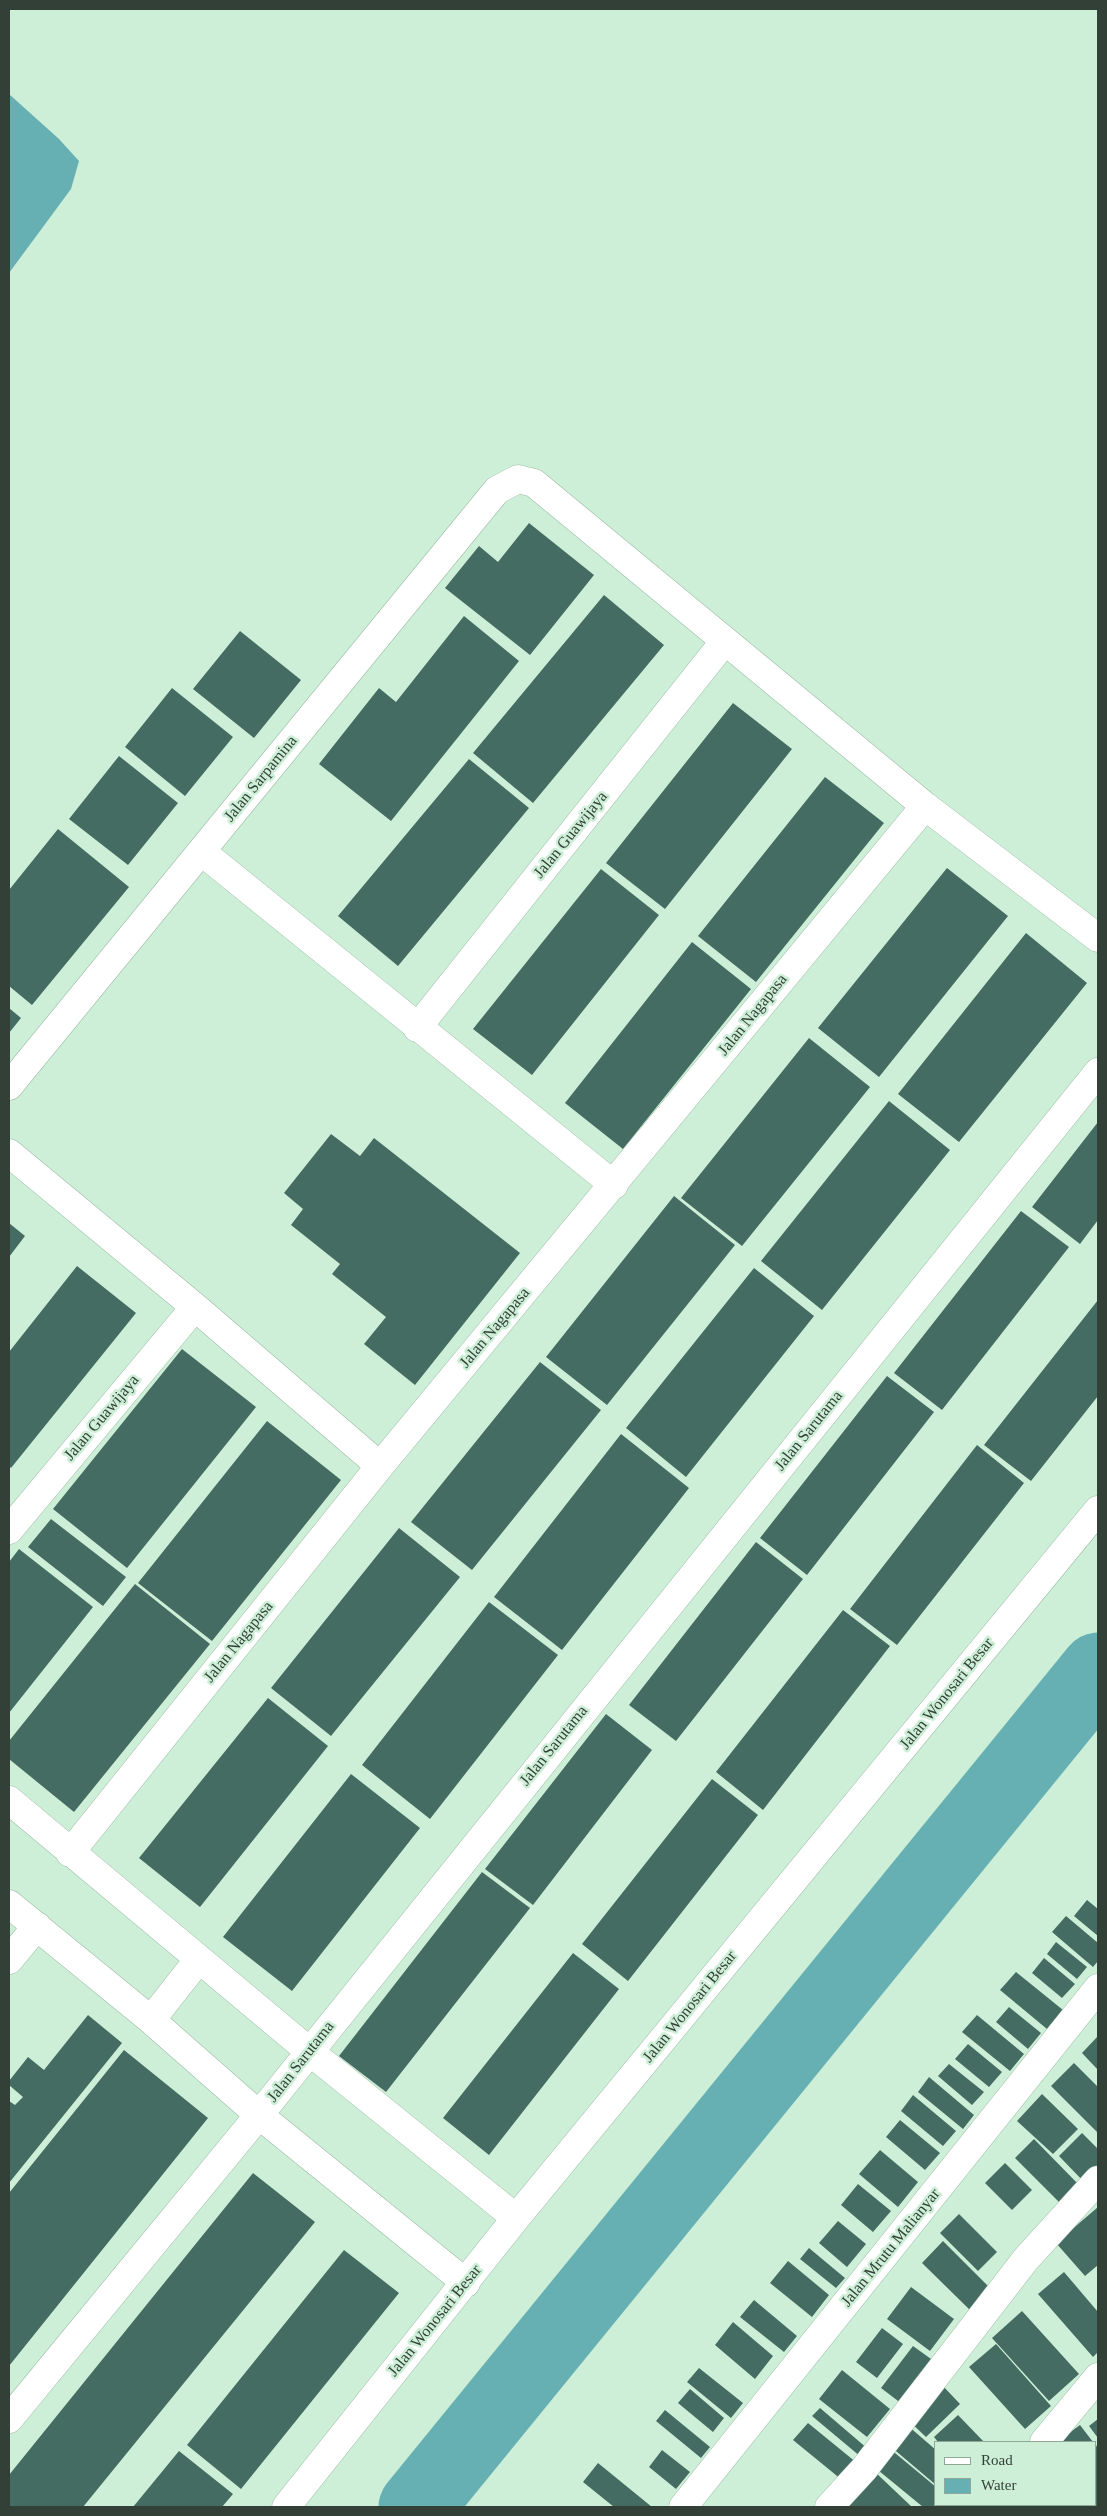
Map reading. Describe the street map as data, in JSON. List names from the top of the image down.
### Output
{
  "streets": {
    "street": [
      "Jalan Sarpamina",
      "Jalan Guawijaya",
      "Jalan Nagapasa",
      "Jalan Sarutama",
      "Jalan Wonosari Besar",
      "Jalan Mrutu Malianyar"
    ]
  },
  "crossings": [
    ["Jalan Sarpamina", "Jalan Guawijaya"]
  ],
  "legend": ["Road", "Water"]
}
